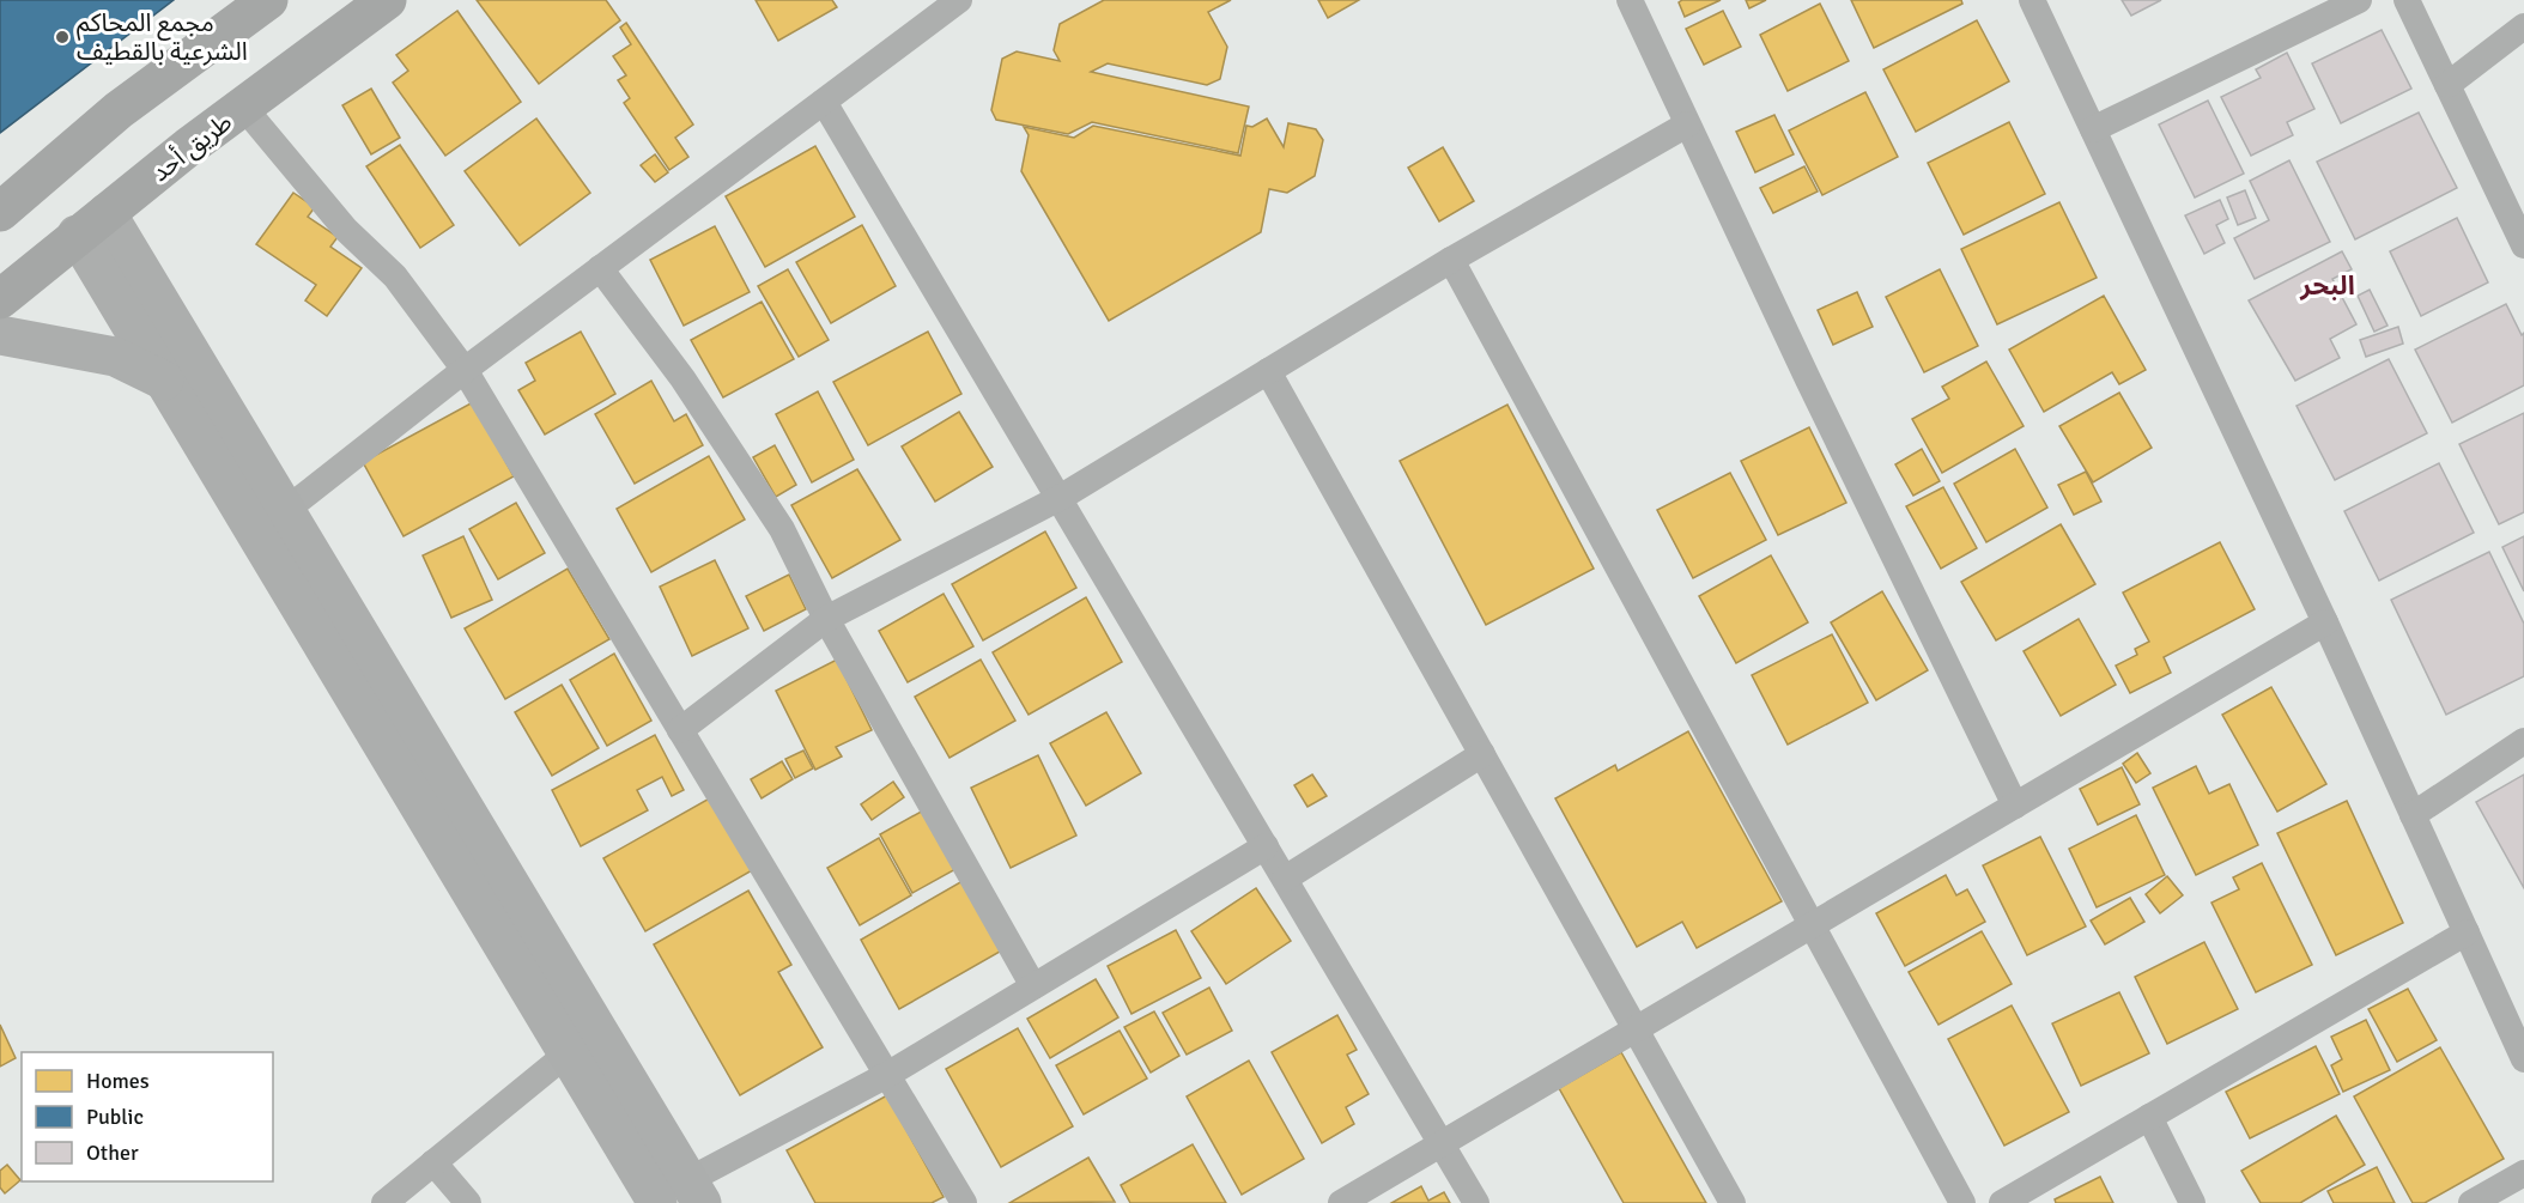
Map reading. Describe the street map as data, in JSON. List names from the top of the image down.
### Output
{
  "streets": {
    "main road": ["طريق أحد"]
  },
  "districts": ["البحر"],
  "places": ["مجمع المحاكم الشرعية بالقطيف"],
  "legend": ["Homes", "Public", "Other"]
}
